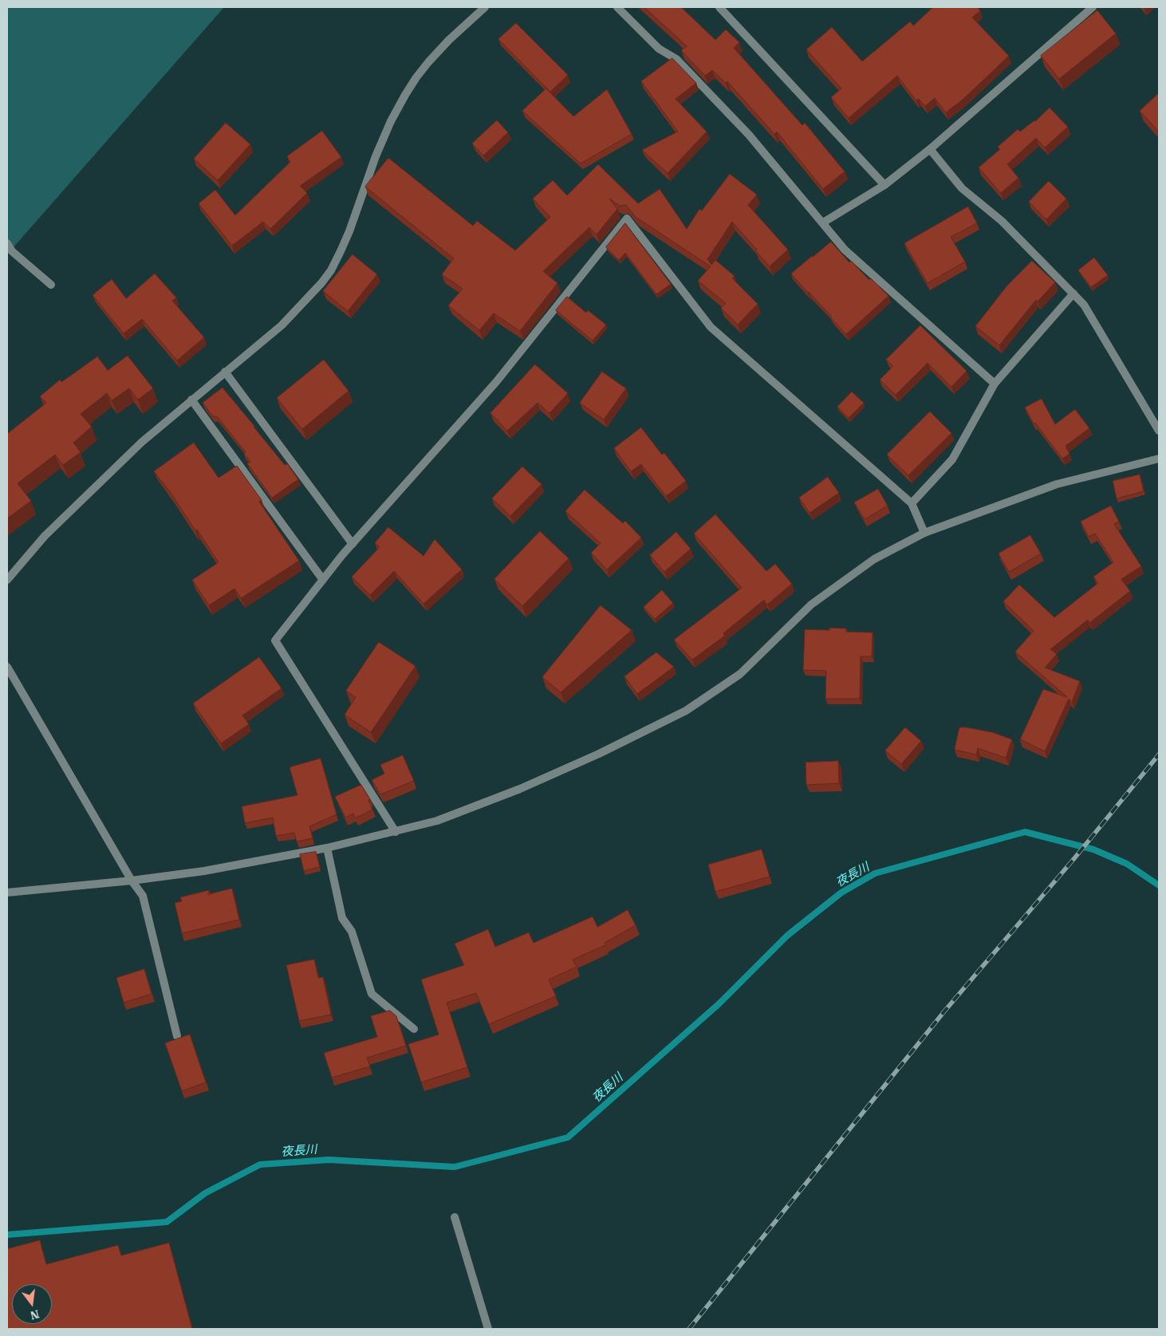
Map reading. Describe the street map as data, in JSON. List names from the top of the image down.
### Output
{
  "water": ["夜長川"],
  "north": "bottom"
}
